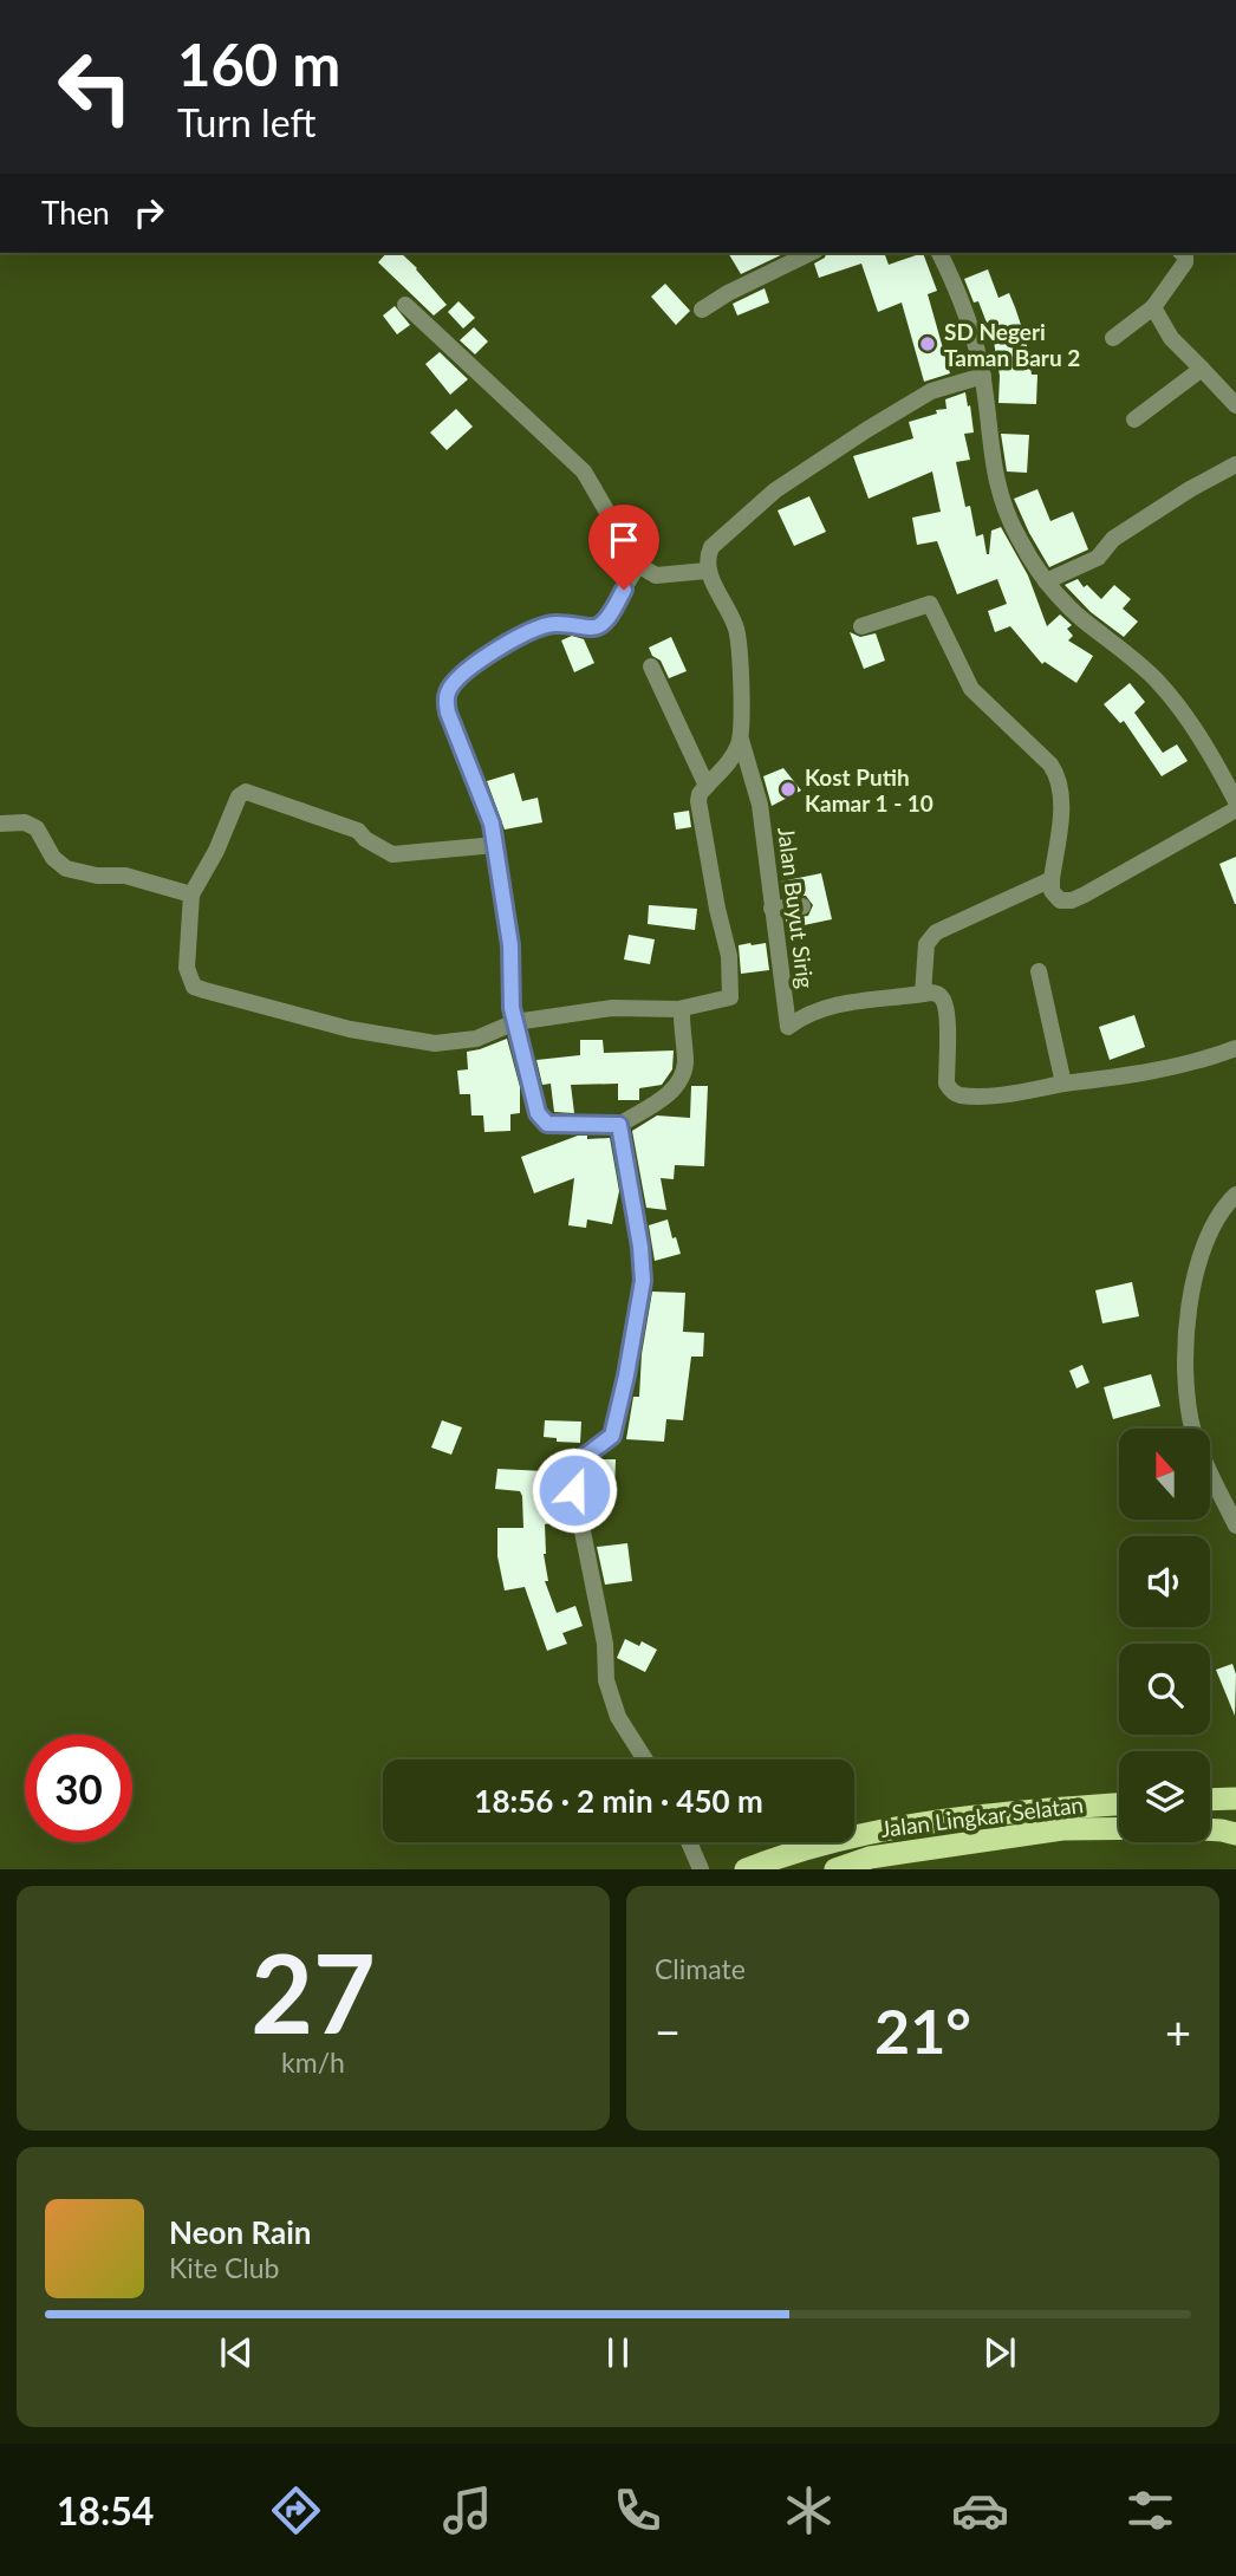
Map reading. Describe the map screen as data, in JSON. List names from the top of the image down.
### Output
{
  "streets": {
    "highway": ["Jalan Lingkar Selatan"],
    "street": ["Jalan Buyut Sirig"]
  },
  "places": ["SD Negeri Taman Baru 2", "Kost Putih Kamar 1 - 10"],
  "north": "top",
  "page": {
    "turn": ["160 m", "Turn left"],
    "then": "Then",
    "limit": "30",
    "trip": "18:56 · 2 min · 450 m",
    "tile": [
      ["27", "km/h"],
      "Climate"
    ],
    "heat": ["−", "21°", "+"],
    "song": ["Neon Rain", "Kite Club"],
    "tabs": "18:54"
  }
}
